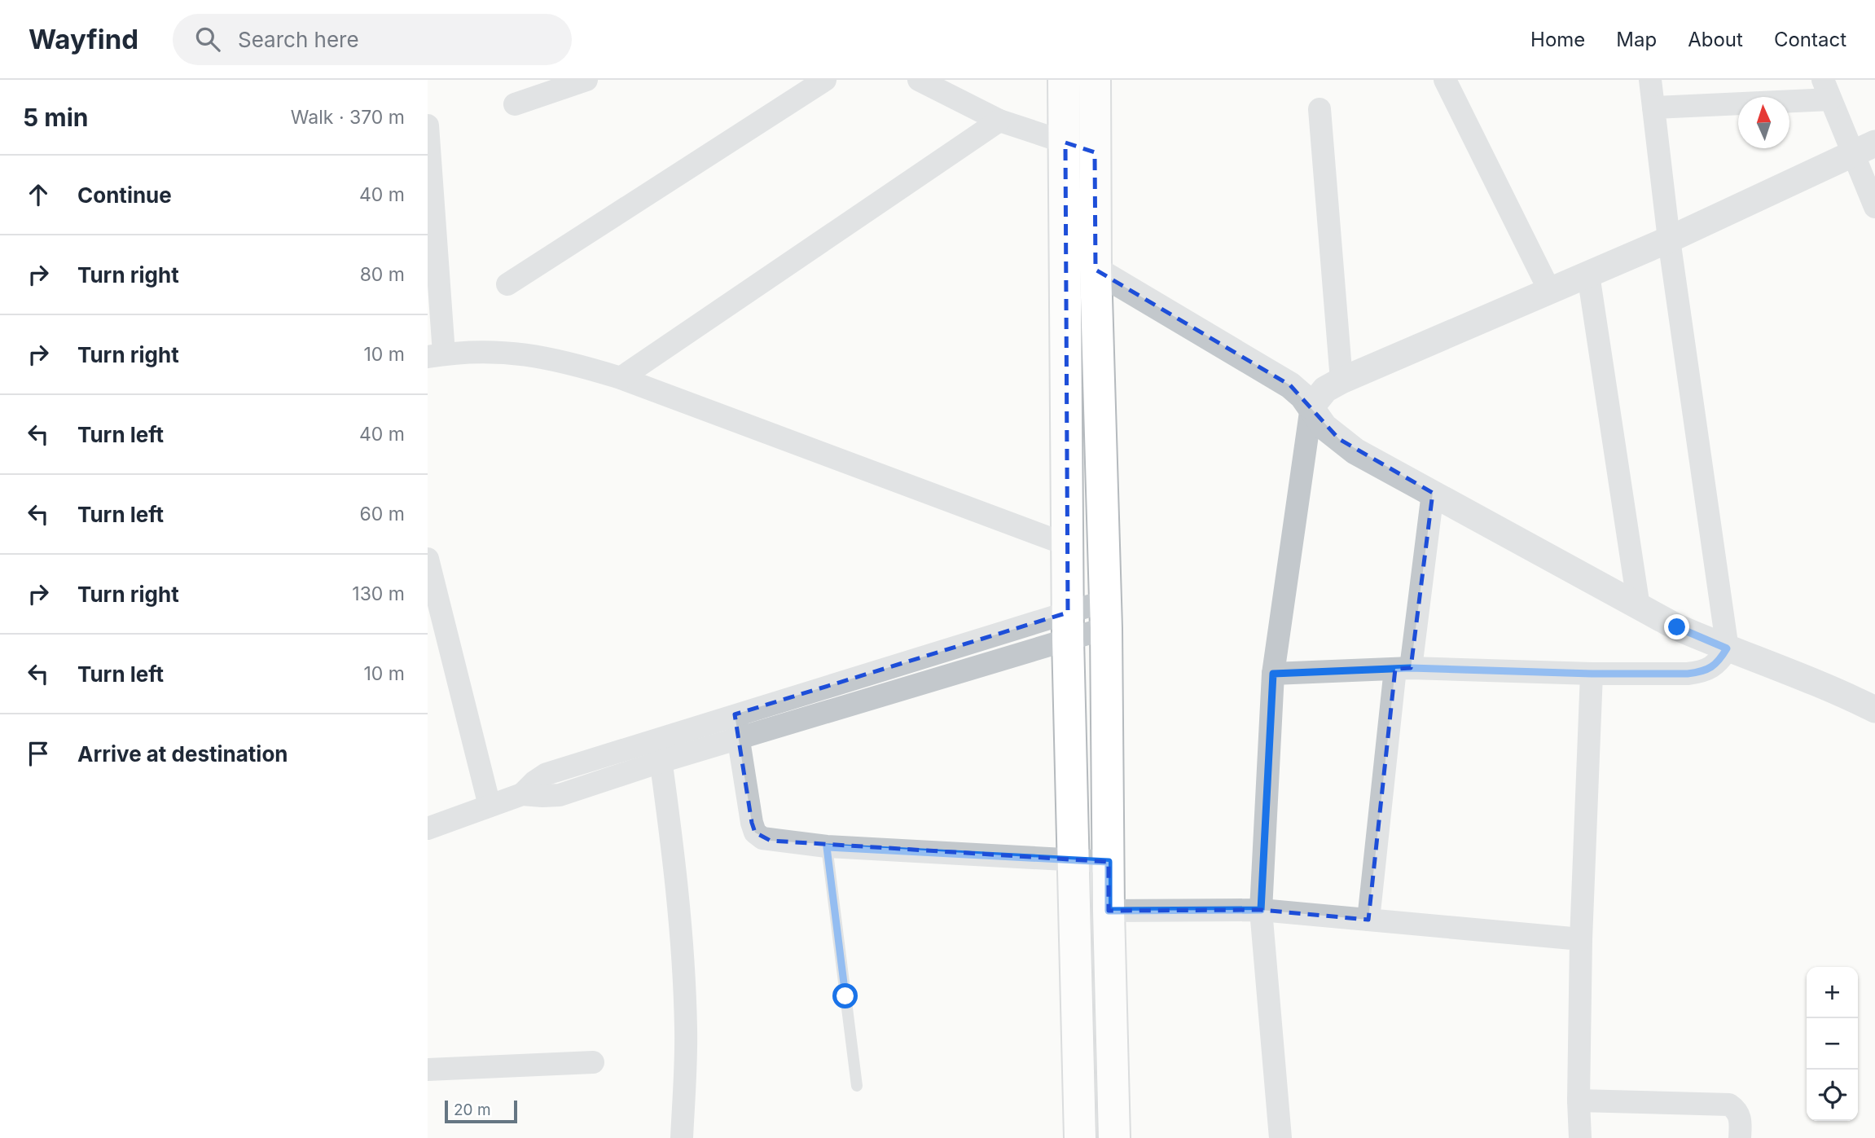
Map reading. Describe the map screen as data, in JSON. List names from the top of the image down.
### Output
{
  "scale_bar": "20 m",
  "north": "top",
  "page": {
    "header": "Wayfind",
    "search": "Search here",
    "nav": [
      "Home",
      "Map",
      "About",
      "Contact"
    ],
    "heading": ["5 min", "Walk · 370 m"],
    "list": [
      ["Continue", "40 m"],
      ["Turn right", "80 m"],
      ["Turn right", "10 m"],
      ["Turn left", "40 m"],
      ["Turn left", "60 m"],
      ["Turn right", "130 m"],
      ["Turn left", "10 m"],
      "Arrive at destination"
    ],
    "map_buttons": ["+", "−"],
    "scale": "20 m"
  }
}
